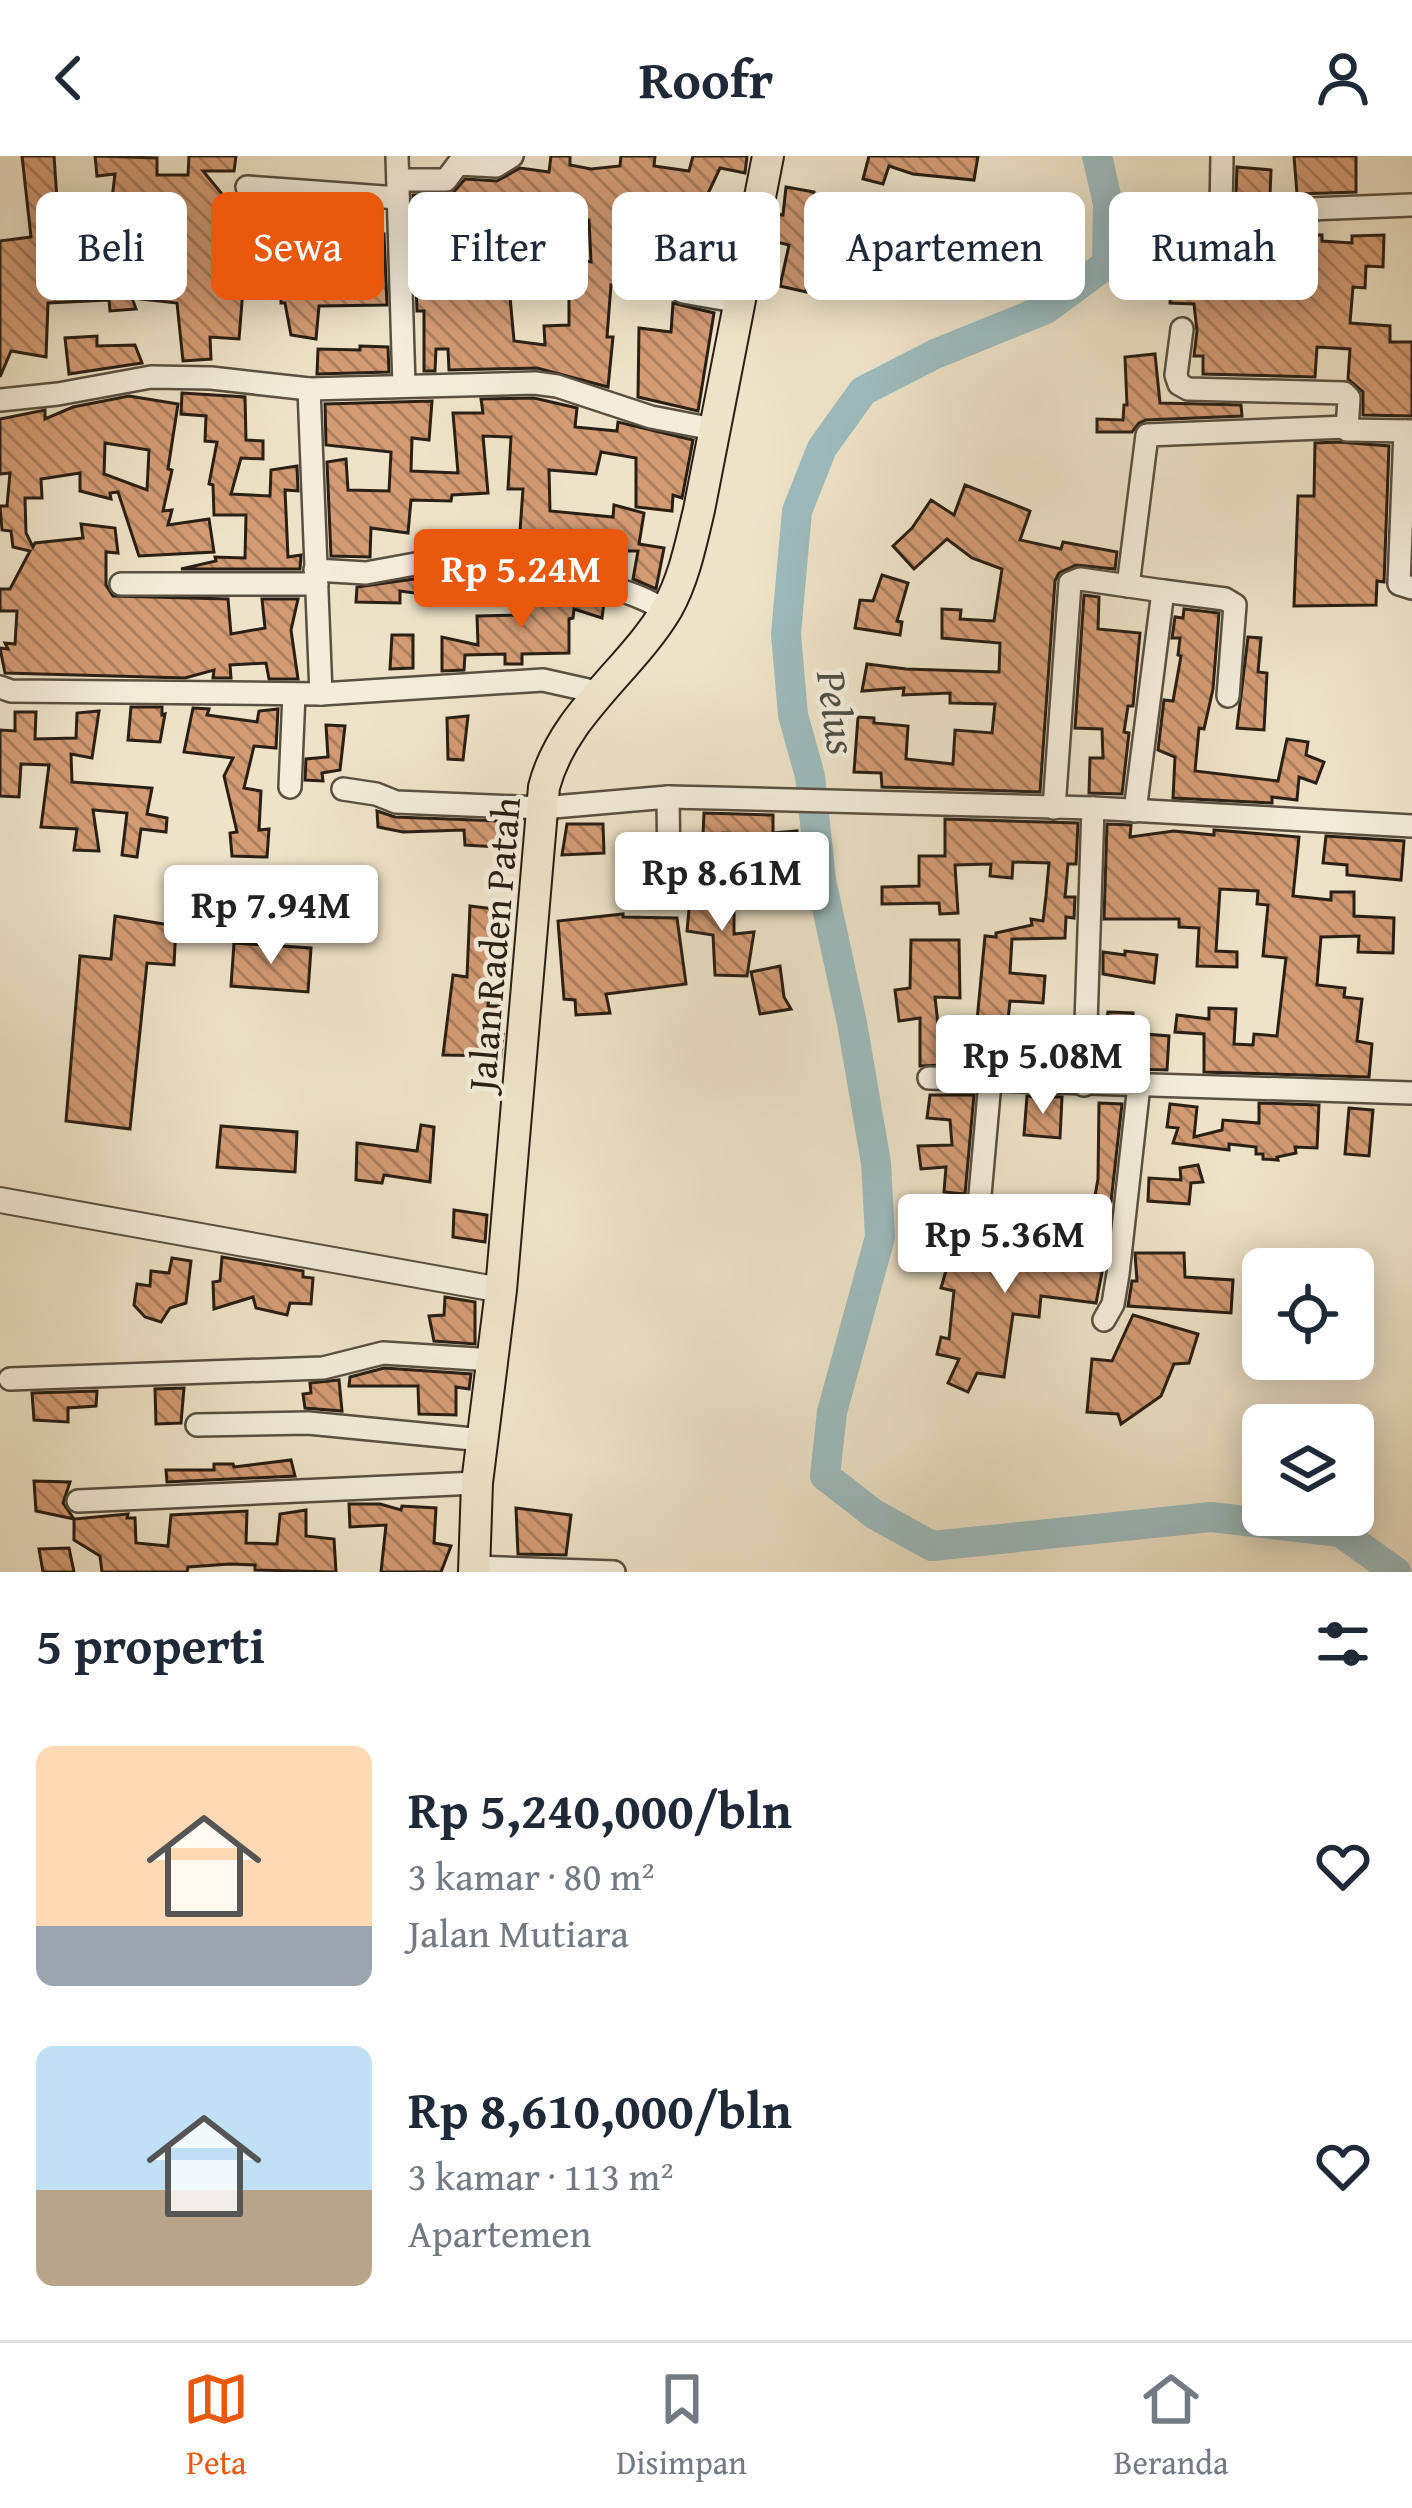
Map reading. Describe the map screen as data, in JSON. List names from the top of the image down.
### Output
{
  "streets": {
    "main road": ["Jalan Raden Patah"]
  },
  "water": ["Pelus"],
  "page": {
    "header": "Roofr",
    "chip": [
      "Beli",
      "Sewa",
      "Filter",
      "Baru",
      "Apartemen",
      "Rumah"
    ],
    "price": [
      "Rp 5.24M",
      "Rp 8.61M",
      "Rp 7.94M",
      "Rp 5.08M",
      "Rp 5.36M"
    ],
    "heading": "5 properti",
    "list": [
      {
        "name": "Rp 5,240,000/bln",
        "note": "3 kamar · 80 m² · Jalan Mutiara"
      },
      {
        "name": "Rp 8,610,000/bln",
        "note": "3 kamar · 113 m² · Apartemen"
      }
    ],
    "tabs": ["Peta", "Disimpan", "Beranda"]
  }
}
